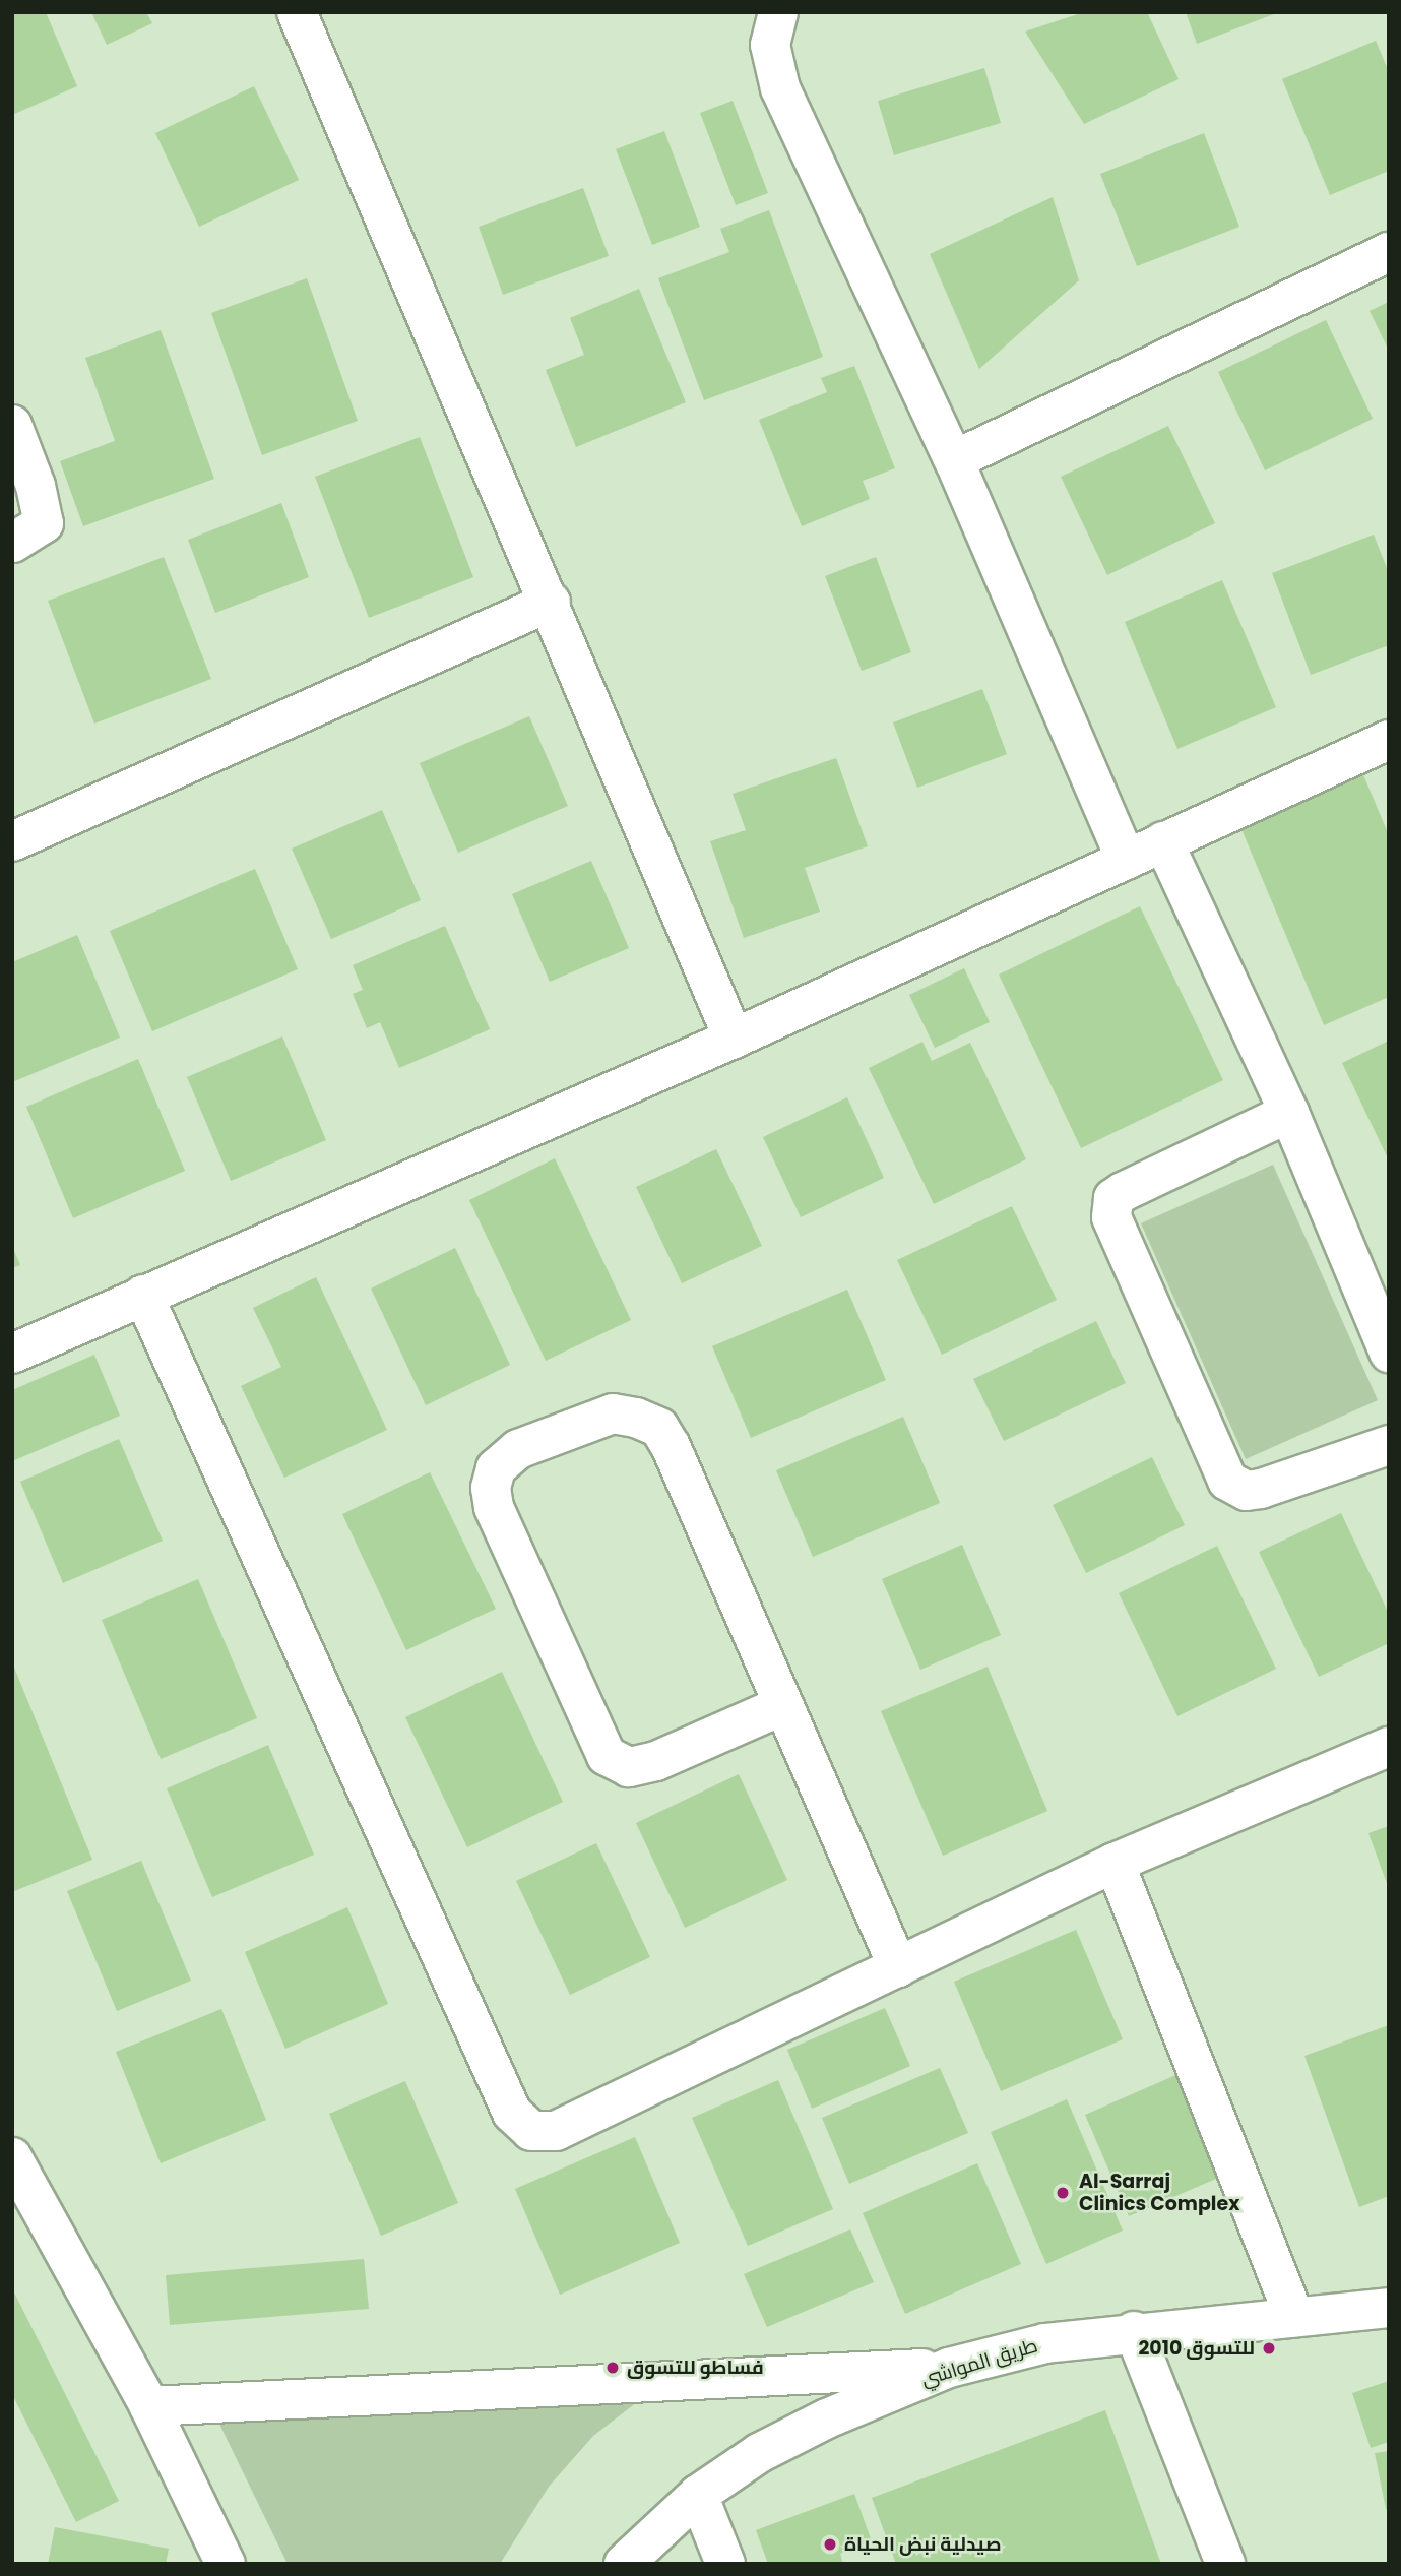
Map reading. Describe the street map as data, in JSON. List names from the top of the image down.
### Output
{
  "streets": {
    "street": ["طريق المواشي"]
  },
  "places": [
    "Al-Sarraj Clinics Complex",
    "2010 للتسوق",
    "فساطو للتسوق",
    "صيدلية نبض الحياة"
  ]
}
